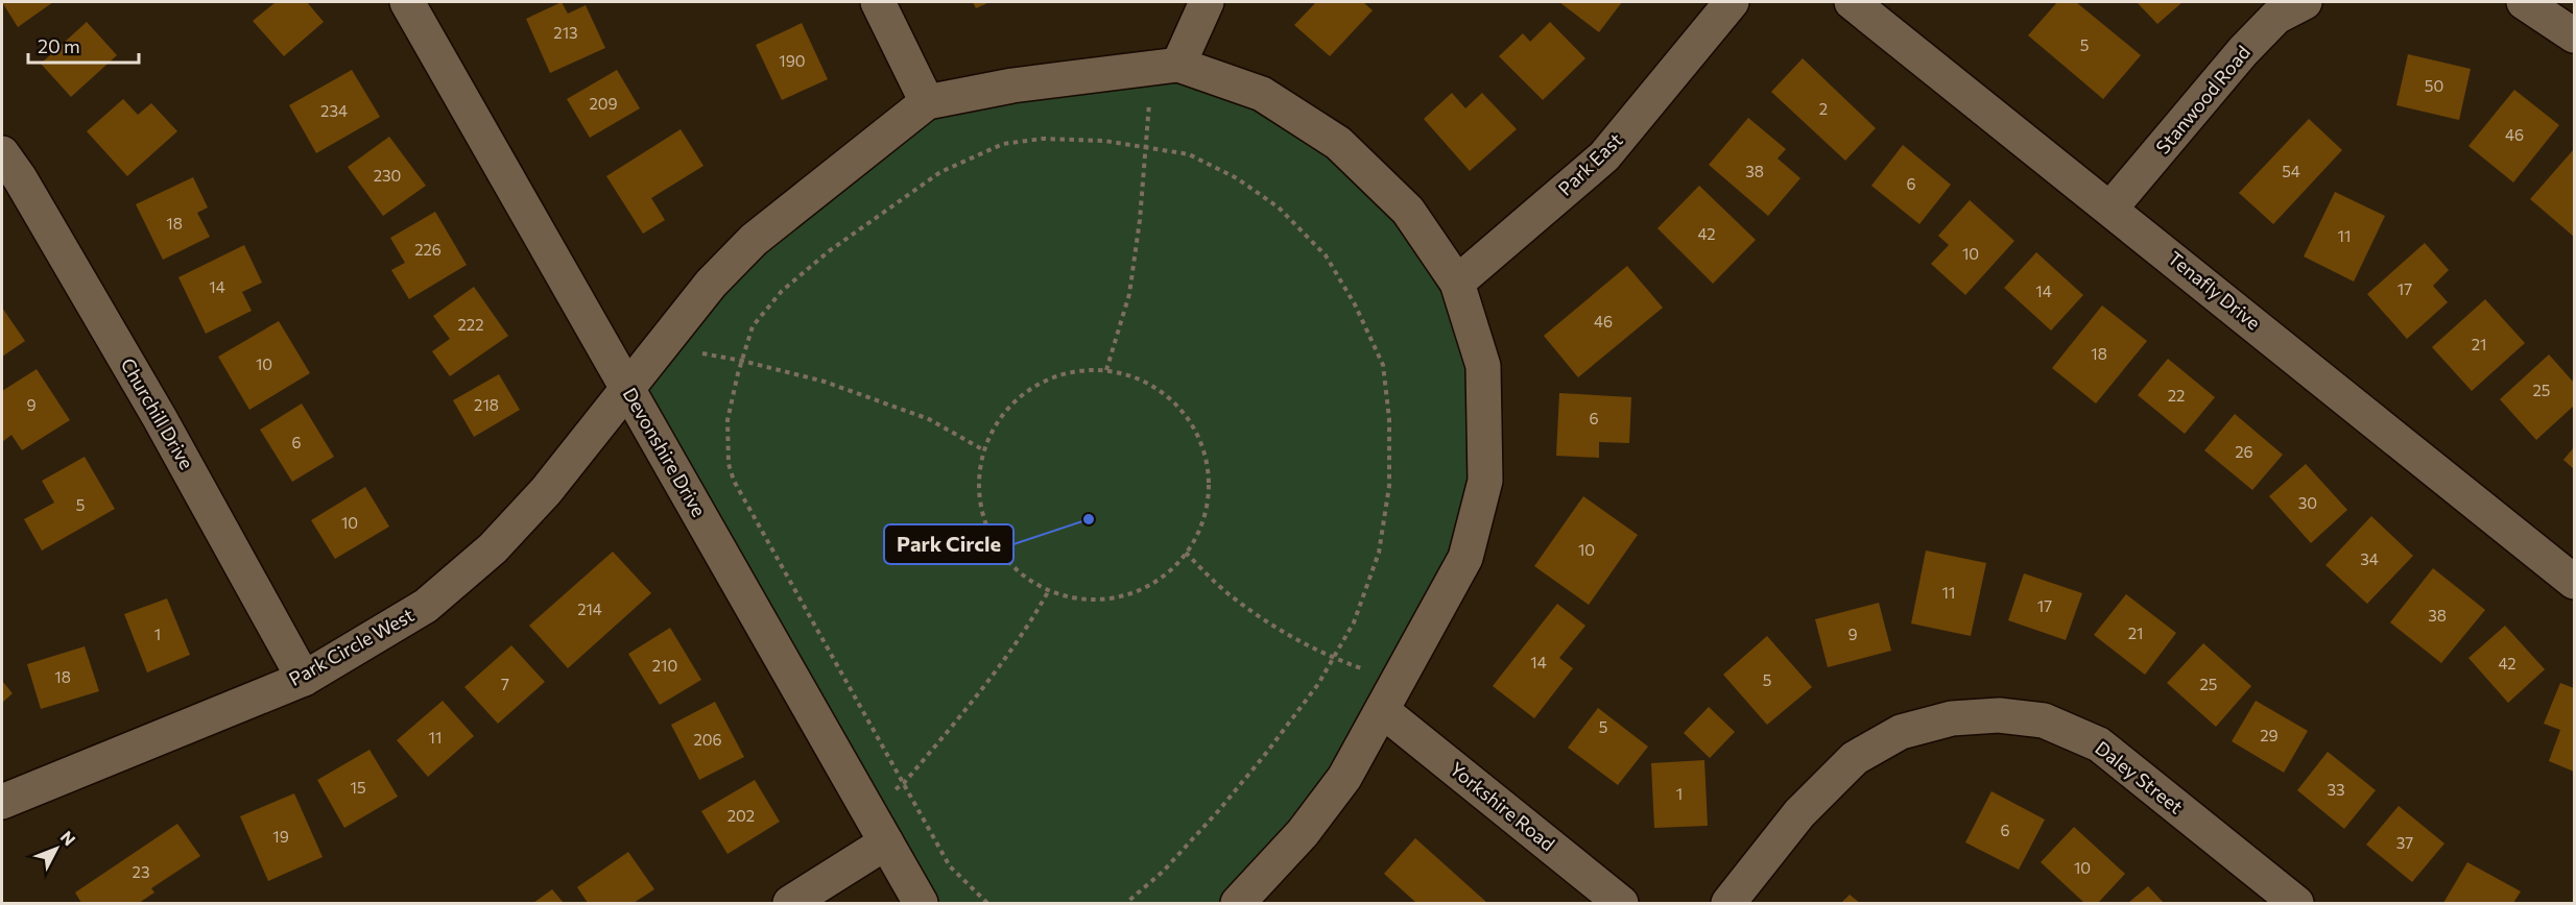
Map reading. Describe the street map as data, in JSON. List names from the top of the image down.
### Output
{
  "streets": {
    "street": [
      "Stanwood Road",
      "Park East",
      "Tenafly Drive",
      "Churchill Drive",
      "Devonshire Drive",
      "Park Circle West",
      "Daley Street",
      "Yorkshire Road"
    ]
  },
  "crossings": [
    ["Stanwood Road", "Tenafly Drive"],
    ["Churchill Drive", "Park Circle West"],
    ["Devonshire Drive", "Park Circle West"]
  ],
  "places": ["Park Circle"],
  "house_numbers": [
    "213",
    "5",
    "190",
    "50",
    "209",
    "2",
    "234",
    "46",
    "38",
    "54",
    "230",
    "6",
    "18",
    "42",
    "11",
    "226",
    "10",
    "14",
    "17",
    "14",
    "46",
    "222",
    "21",
    "18",
    "10",
    "25",
    "22",
    "9",
    "218",
    "6",
    "6",
    "26",
    "30",
    "5",
    "10",
    "10",
    "34",
    "11",
    "17",
    "214",
    "38",
    "21",
    "1",
    "9",
    "14",
    "42",
    "210",
    "18",
    "5",
    "7",
    "25",
    "5",
    "29",
    "11",
    "206",
    "15",
    "33",
    "1",
    "202",
    "6",
    "19",
    "37",
    "10",
    "23"
  ],
  "scale_bar": "20 m",
  "north": "top right"
}
